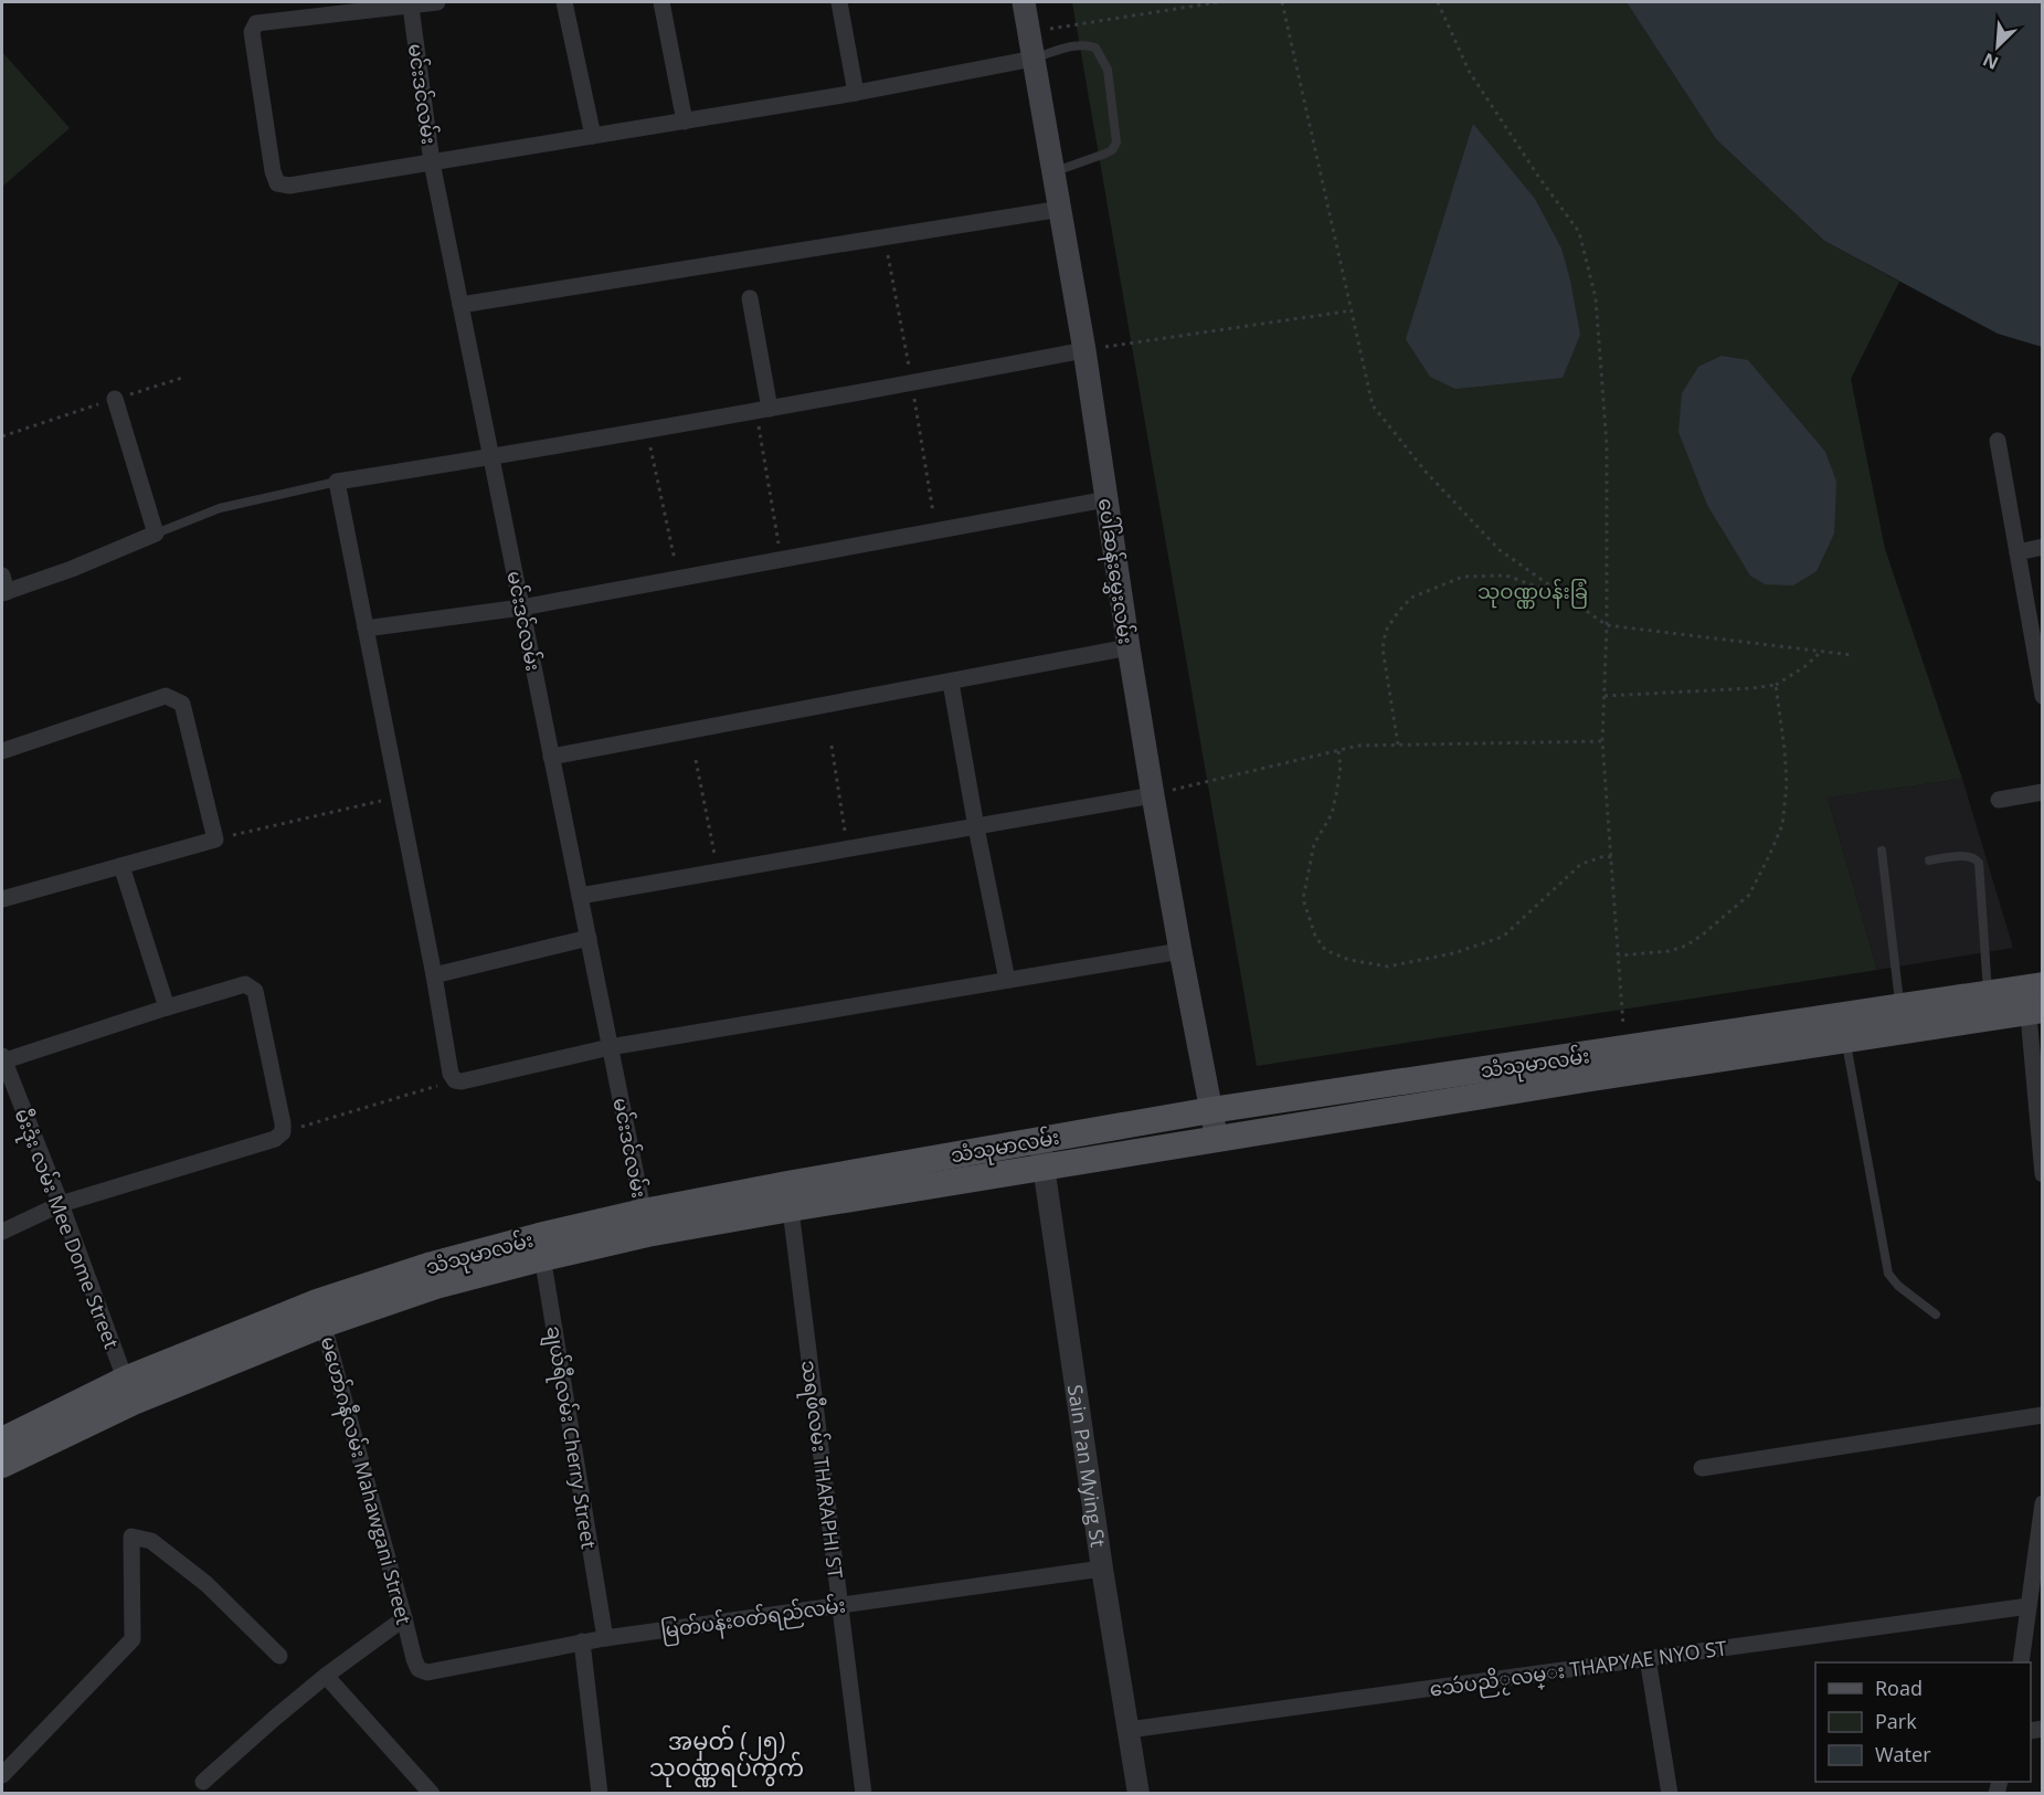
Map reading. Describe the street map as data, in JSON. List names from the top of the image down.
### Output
{
  "streets": {
    "main road": ["ပေါ်ဆန်းမွှေးလမ်း", "သံသုမာလမ်း"],
    "street": [
      "မင်းဒင်လမ်း",
      "မီးဒုံး လမ်း Mee Dome Street",
      "ချယ်ရီလမ်း Cherry Street",
      "Sain Pan Mying St",
      "သရဖီလမ်း THARAPHI ST",
      "မဟော်ဂနီလမ်း Mahawgani Street",
      "မြတ်ပန်းဝတ်ရည်လမ်း",
      "သေဴပညိႂလမ္း THAPYAE NYO ST"
    ]
  },
  "crossings": [
    ["မင်းဒင်လမ်း", "သံသုမာလမ်း"],
    ["ပေါ်ဆန်းမွှေးလမ်း", "သံသုမာလမ်း"],
    ["သံသုမာလမ်း", "မီးဒုံး လမ်း Mee Dome Street"],
    ["သံသုမာလမ်း", "ချယ်ရီလမ်း Cherry Street"],
    ["သံသုမာလမ်း", "Sain Pan Mying St"],
    ["သံသုမာလမ်း", "သရဖီလမ်း THARAPHI ST"],
    ["သံသုမာလမ်း", "မဟော်ဂနီလမ်း Mahawgani Street"],
    ["ချယ်ရီလမ်း Cherry Street", "မြတ်ပန်းဝတ်ရည်လမ်း"],
    ["Sain Pan Mying St", "မြတ်ပန်းဝတ်ရည်လမ်း"],
    ["Sain Pan Mying St", "သေဴပညိႂလမ္း THAPYAE NYO ST"],
    ["သရဖီလမ်း THARAPHI ST", "မြတ်ပန်းဝတ်ရည်လမ်း"],
    ["မဟော်ဂနီလမ်း Mahawgani Street", "မြတ်ပန်းဝတ်ရည်လမ်း"]
  ],
  "districts": ["အမှတ် (၂၅) သုဝဏ္ဏရပ်ကွက်"],
  "parks": ["သုဝဏ္ဏပန်းခြံ"],
  "legend": ["Road", "Park", "Water"],
  "north": "bottom left"
}
